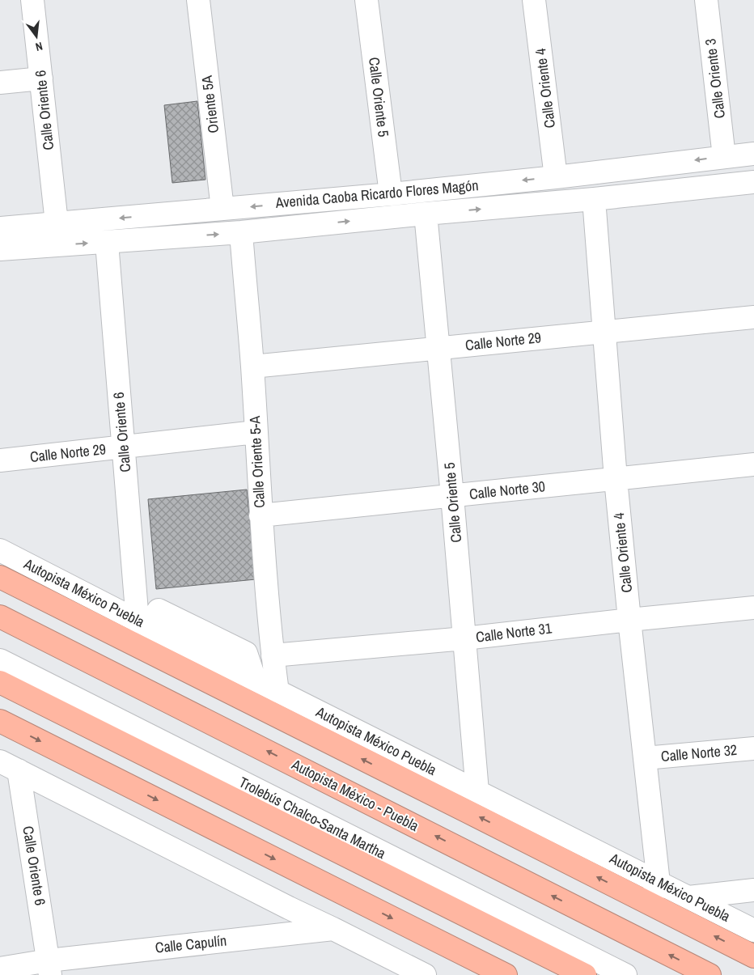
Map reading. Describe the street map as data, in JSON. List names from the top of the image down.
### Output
{
  "streets": {
    "highway": ["Autopista México Puebla", "Autopista México - Puebla"],
    "street": [
      "Calle Oriente 3",
      "Calle Oriente 4",
      "Calle Oriente 5",
      "Oriente 5A",
      "Calle Oriente 6",
      "Avenida Caoba Ricardo Flores Magón",
      "Calle Norte 29",
      "Calle Oriente 5-A",
      "Calle Norte 30",
      "Calle Norte 31",
      "Calle Norte 32",
      "Trolebús Chalco-Santa Martha",
      "Calle Capulín"
    ]
  },
  "crossings": [
    ["Calle Oriente 3", "Avenida Caoba Ricardo Flores Magón"],
    ["Calle Oriente 4", "Avenida Caoba Ricardo Flores Magón"],
    ["Calle Oriente 4", "Calle Norte 29"],
    ["Calle Oriente 4", "Calle Norte 30"],
    ["Calle Oriente 4", "Autopista México Puebla"],
    ["Calle Oriente 4", "Calle Norte 31"],
    ["Calle Oriente 4", "Calle Norte 32"],
    ["Calle Oriente 5", "Avenida Caoba Ricardo Flores Magón"],
    ["Calle Oriente 5", "Calle Norte 29"],
    ["Calle Oriente 5", "Calle Norte 30"],
    ["Calle Oriente 5", "Autopista México Puebla"],
    ["Calle Oriente 5", "Calle Norte 31"],
    ["Oriente 5A", "Avenida Caoba Ricardo Flores Magón"],
    ["Calle Oriente 6", "Avenida Caoba Ricardo Flores Magón"],
    ["Calle Oriente 6", "Calle Norte 29"],
    ["Calle Oriente 6", "Autopista México Puebla"],
    ["Calle Oriente 6", "Calle Capulín"],
    ["Avenida Caoba Ricardo Flores Magón", "Calle Oriente 5-A"],
    ["Calle Norte 29", "Calle Oriente 5-A"],
    ["Calle Oriente 5-A", "Calle Norte 30"],
    ["Calle Oriente 5-A", "Autopista México Puebla"],
    ["Calle Oriente 5-A", "Calle Norte 31"]
  ],
  "north": "bottom"
}
